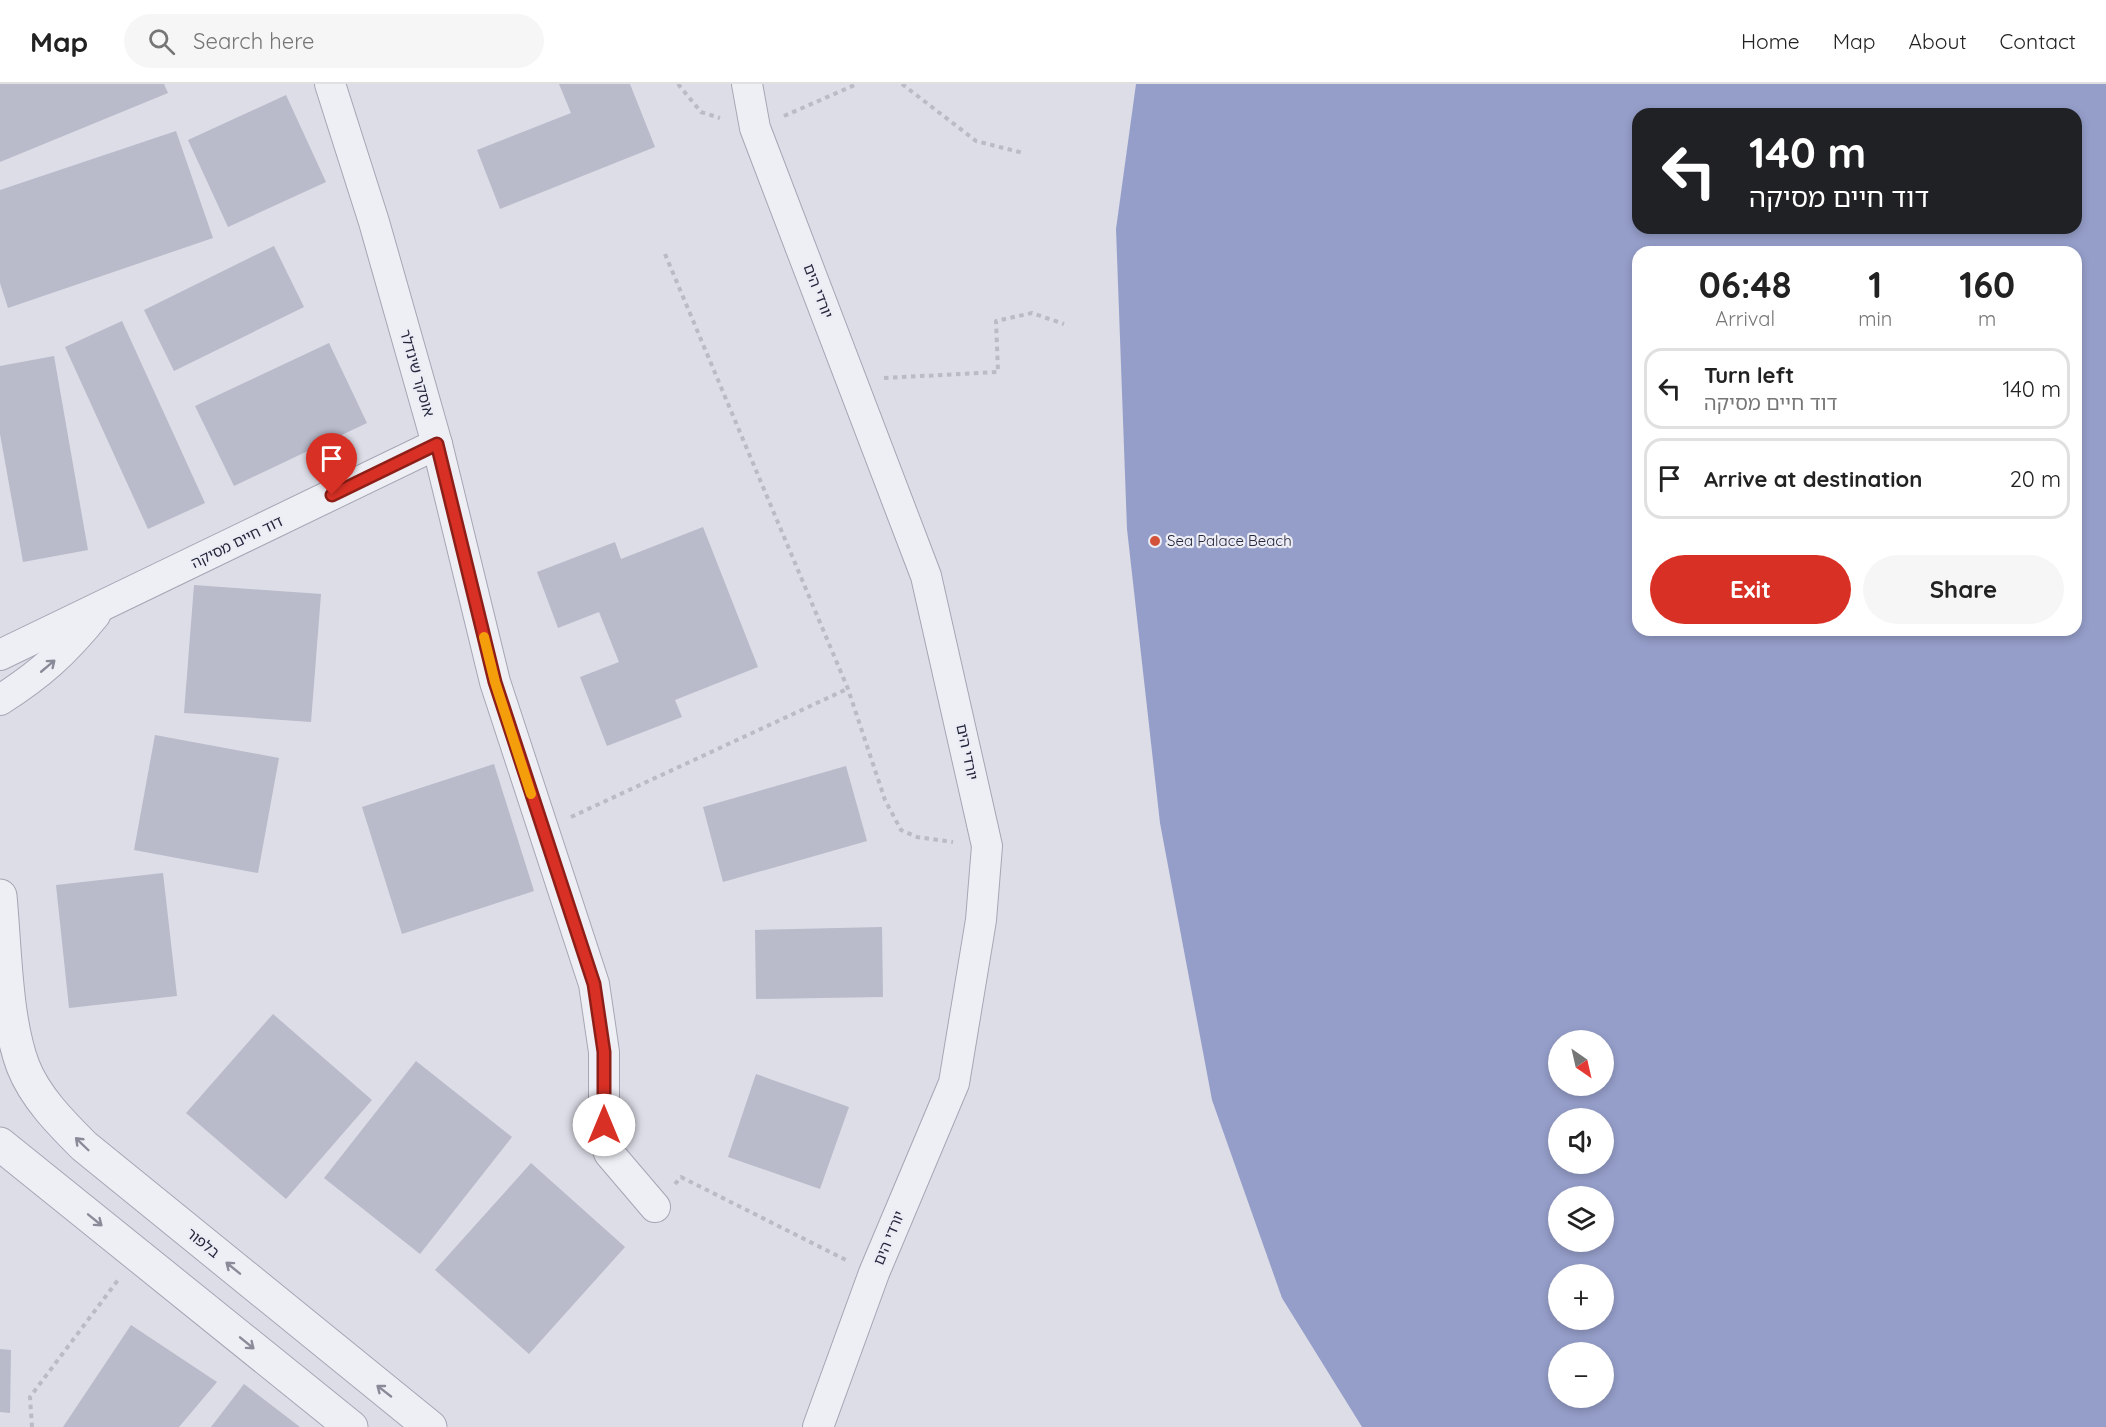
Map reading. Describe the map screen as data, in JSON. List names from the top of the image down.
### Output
{
  "streets": {
    "street": [
      "יורדי הים",
      "אוסקר שינדלר",
      "דוד חיים מסיקה",
      "בלפור"
    ]
  },
  "crossings": [
    ["אוסקר שינדלר", "דוד חיים מסיקה"]
  ],
  "places": ["Sea Palace Beach"],
  "north": "bottom right",
  "page": {
    "header": "Map",
    "search": "Search here",
    "nav": [
      "Home",
      "Map",
      "About",
      "Contact"
    ],
    "turn": ["140 m", "דוד חיים מסיקה"],
    "eta": [
      "06:48",
      "Arrival",
      "1",
      "min",
      "160",
      "m"
    ],
    "list": [
      {
        "name": "Turn left",
        "note": "דוד חיים מסיקה",
        "value": "140 m"
      },
      {
        "name": "Arrive at destination",
        "value": "20 m"
      }
    ],
    "buttons": ["Exit", "Share"],
    "map_buttons": ["+", "−"]
  }
}
